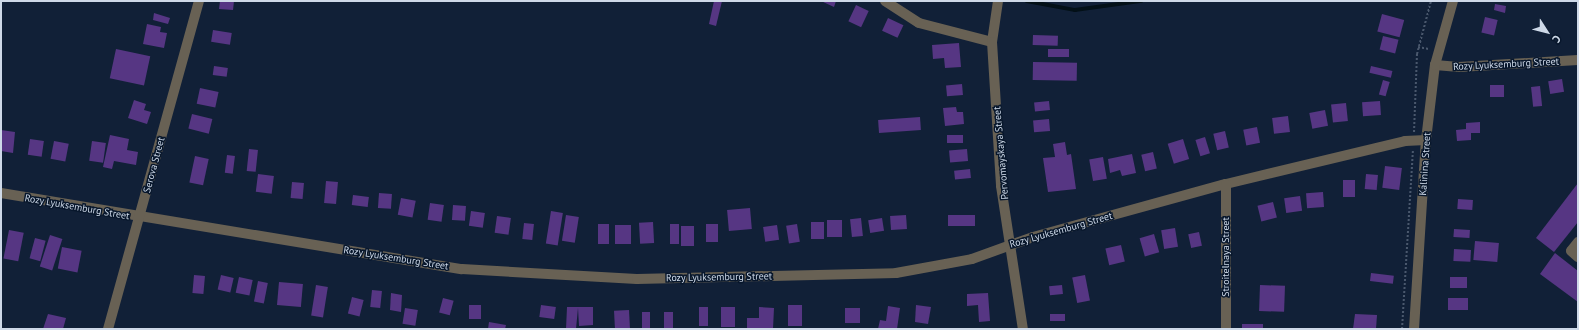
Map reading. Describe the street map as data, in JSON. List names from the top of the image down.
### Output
{
  "streets": {
    "street": [
      "Rozy Lyuksemburg Street",
      "Pervomayskaya Street",
      "Kalinina Street",
      "Serova Street",
      "Stroitelnaya Street"
    ]
  },
  "crossings": [
    ["Rozy Lyuksemburg Street", "Pervomayskaya Street"],
    ["Rozy Lyuksemburg Street", "Kalinina Street"],
    ["Rozy Lyuksemburg Street", "Serova Street"],
    ["Rozy Lyuksemburg Street", "Stroitelnaya Street"]
  ],
  "north": "bottom right"
}
